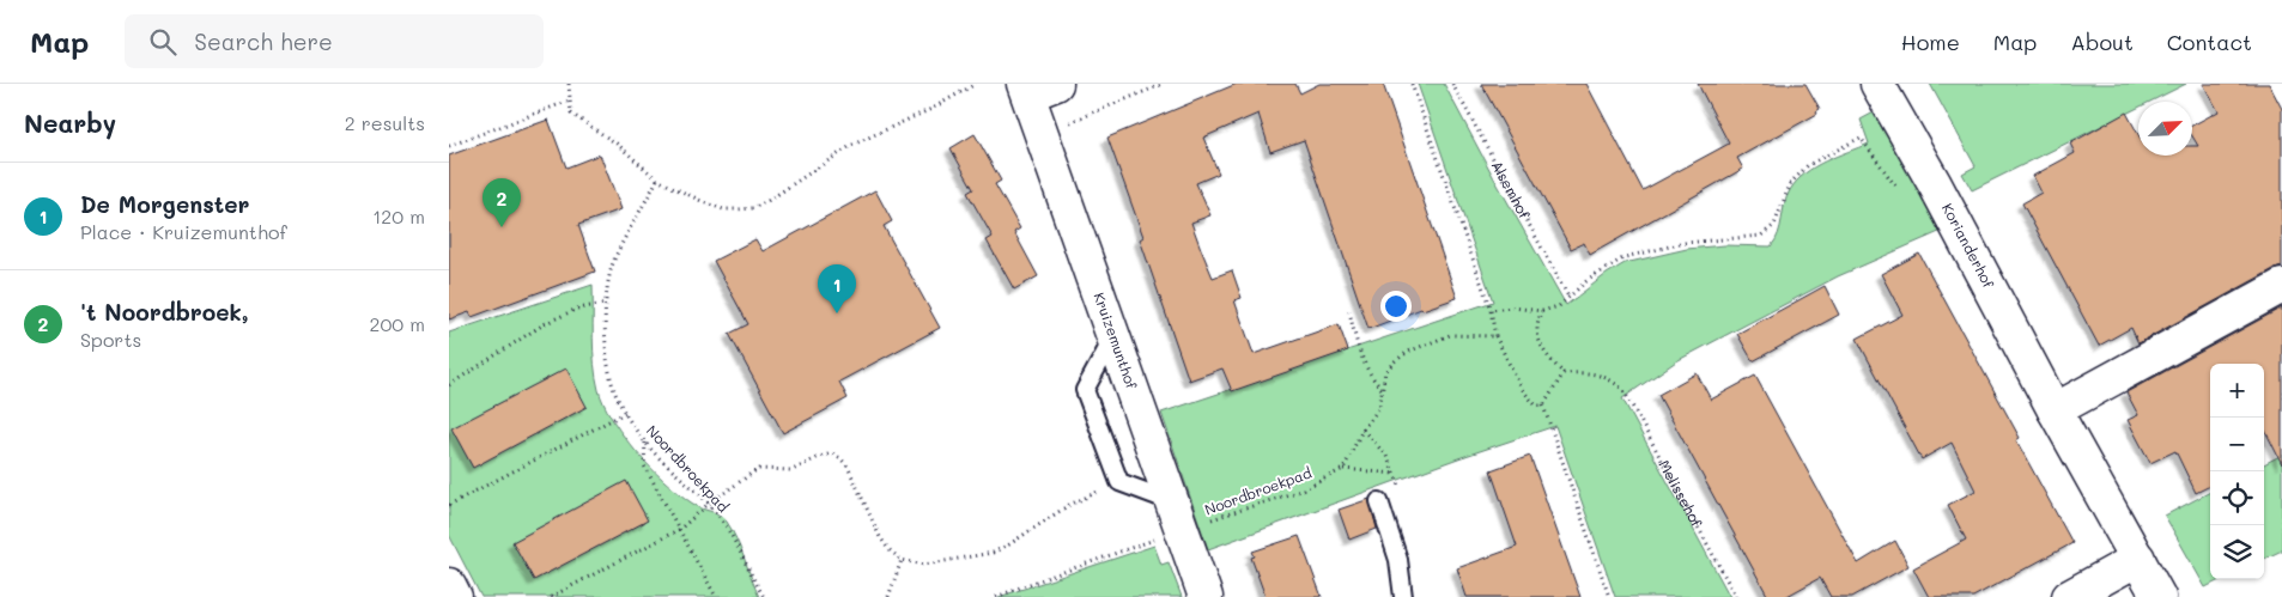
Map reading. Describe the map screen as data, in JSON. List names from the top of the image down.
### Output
{
  "streets": {
    "street": ["Korianderhof", "Kruizemunthof"],
    "path": ["Alsemhof", "Noordbroekpad", "Melissehof"]
  },
  "crossings": [
    ["Kruizemunthof", "Noordbroekpad"]
  ],
  "north": "top right",
  "page": {
    "header": "Map",
    "search": "Search here",
    "nav": [
      "Home",
      "Map",
      "About",
      "Contact"
    ],
    "heading": ["Nearby", "2 results"],
    "list": [
      {
        "mark": "1",
        "name": "De Morgenster",
        "note": "Place · Kruizemunthof",
        "value": "120 m"
      },
      {
        "mark": "2",
        "name": "'t Noordbroek,",
        "note": "Sports",
        "value": "200 m"
      }
    ],
    "pins": ["2", "1"],
    "map_buttons": ["+", "−"]
  }
}
